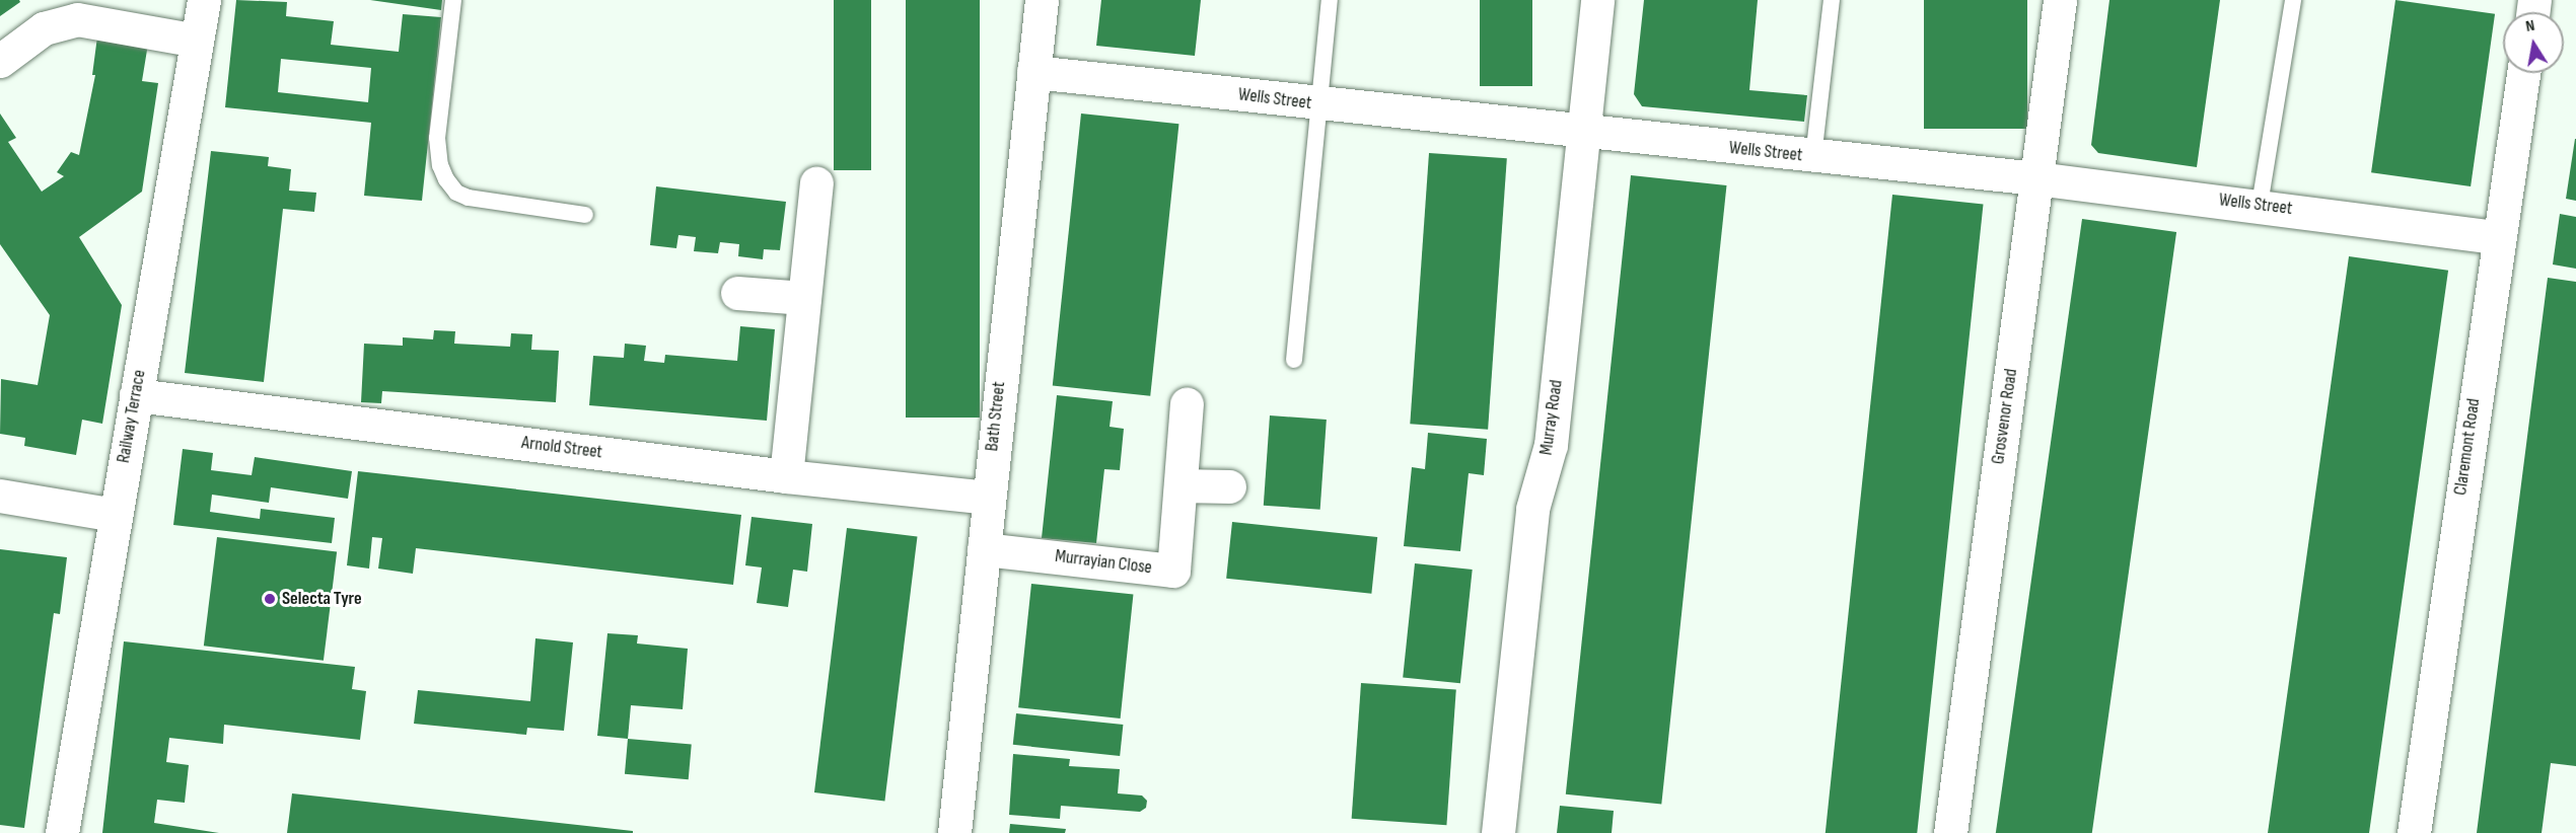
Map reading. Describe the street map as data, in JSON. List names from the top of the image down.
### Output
{
  "streets": {
    "street": [
      "Wells Street",
      "Railway Terrace",
      "Bath Street",
      "Grosvenor Road",
      "Murray Road",
      "Claremont Road",
      "Arnold Street",
      "Murrayian Close"
    ]
  },
  "crossings": [
    ["Wells Street", "Bath Street"],
    ["Wells Street", "Grosvenor Road"],
    ["Wells Street", "Murray Road"],
    ["Wells Street", "Claremont Road"],
    ["Railway Terrace", "Arnold Street"],
    ["Bath Street", "Arnold Street"],
    ["Bath Street", "Murrayian Close"]
  ],
  "places": ["Selecta Tyre"],
  "north": "top"
}
